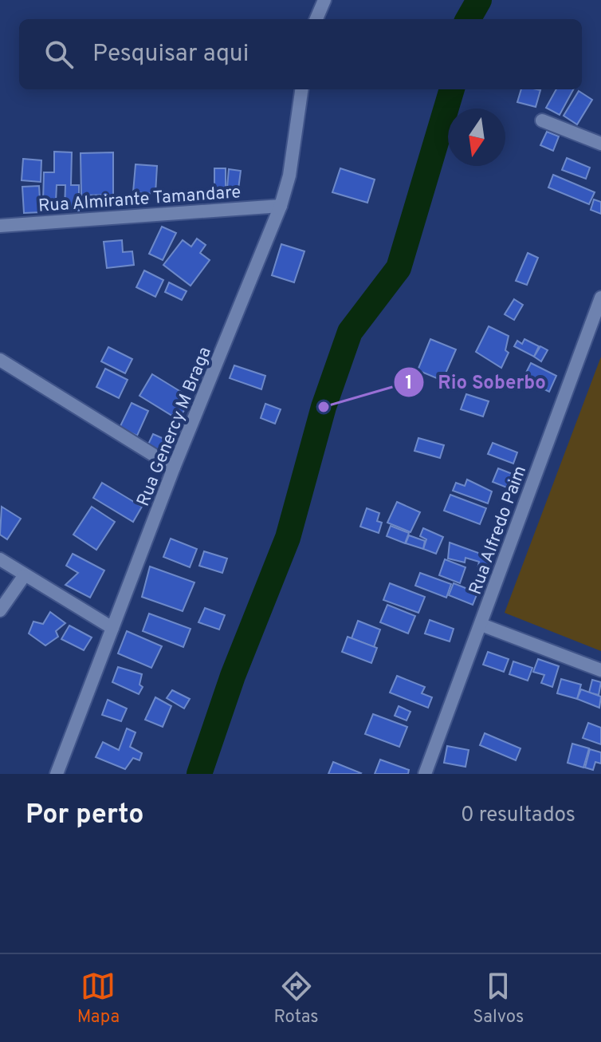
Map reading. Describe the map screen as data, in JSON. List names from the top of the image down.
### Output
{
  "streets": {
    "street": ["Rua Almirante Tamandare", "Rua Genercy M Braga", "Rua Alfredo Paim"]
  },
  "crossings": [
    ["Rua Almirante Tamandare", "Rua Genercy M Braga"]
  ],
  "places": ["Rio Soberbo"],
  "north": "bottom",
  "page": {
    "search": "Pesquisar aqui",
    "heading": ["Por perto", "0 resultados"],
    "nav": ["Mapa", "Rotas", "Salvos"]
  }
}
